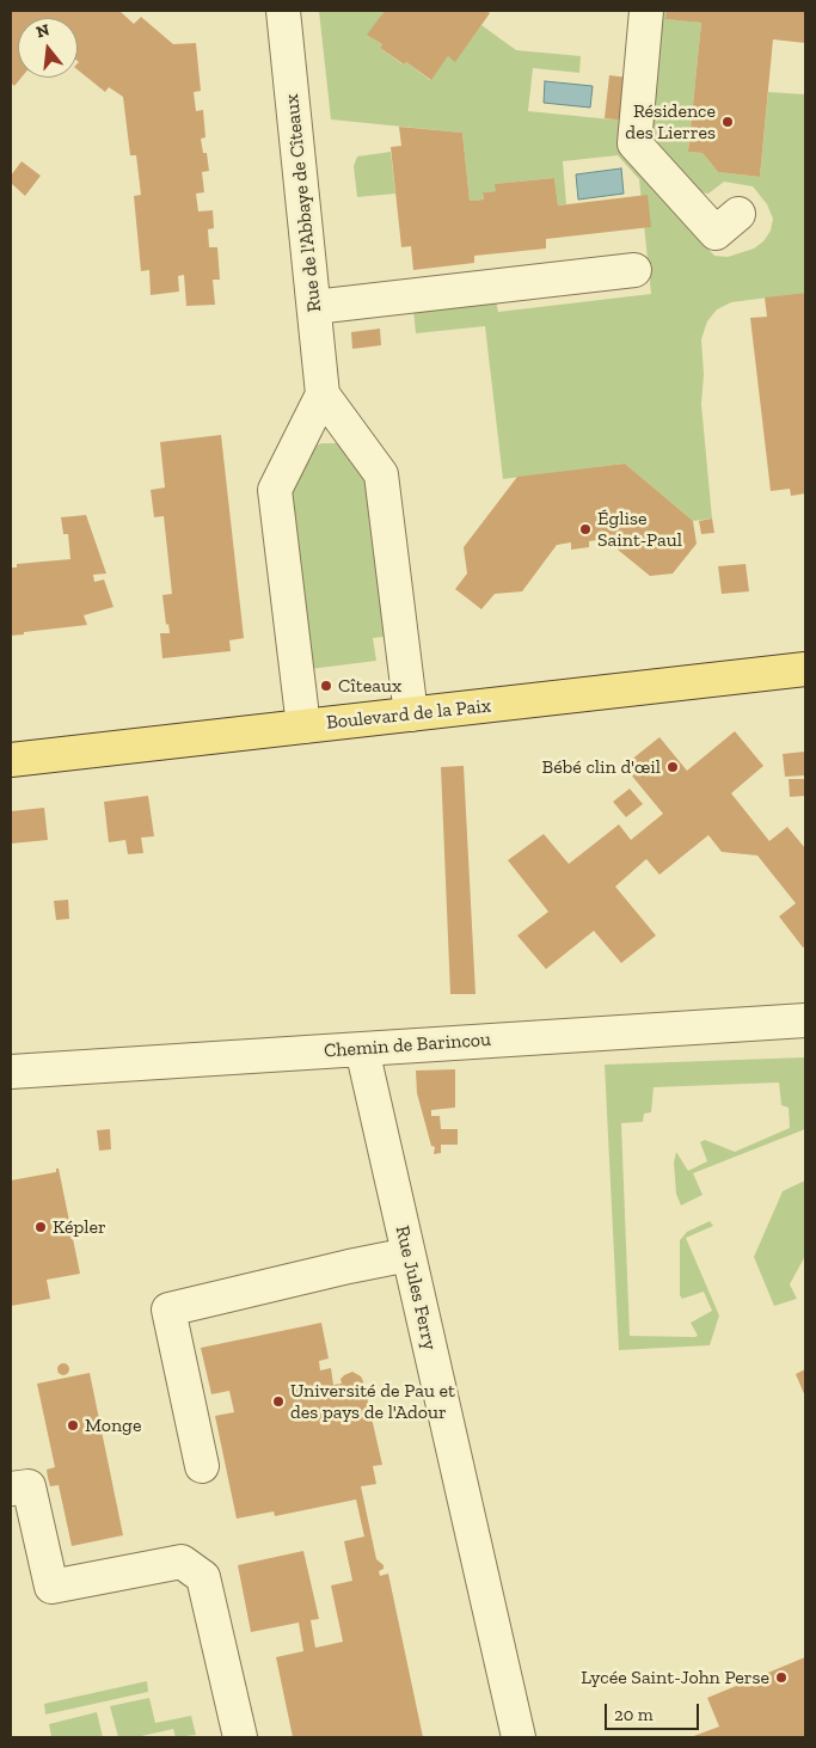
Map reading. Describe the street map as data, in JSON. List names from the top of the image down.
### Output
{
  "streets": {
    "main road": ["Boulevard de la Paix"],
    "street": ["Rue de l'Abbaye de Cîteaux", "Chemin de Barincou", "Rue Jules Ferry"]
  },
  "crossings": [
    ["Chemin de Barincou", "Rue Jules Ferry"]
  ],
  "places": [
    "Résidence des Lierres",
    "Église Saint-Paul",
    "Cîteaux",
    "Bébé clin d'œil",
    "Képler",
    "Université de Pau et des pays de l'Adour",
    "Monge",
    "Lycée Saint-John Perse"
  ],
  "scale_bar": "20 m",
  "north": "top"
}
